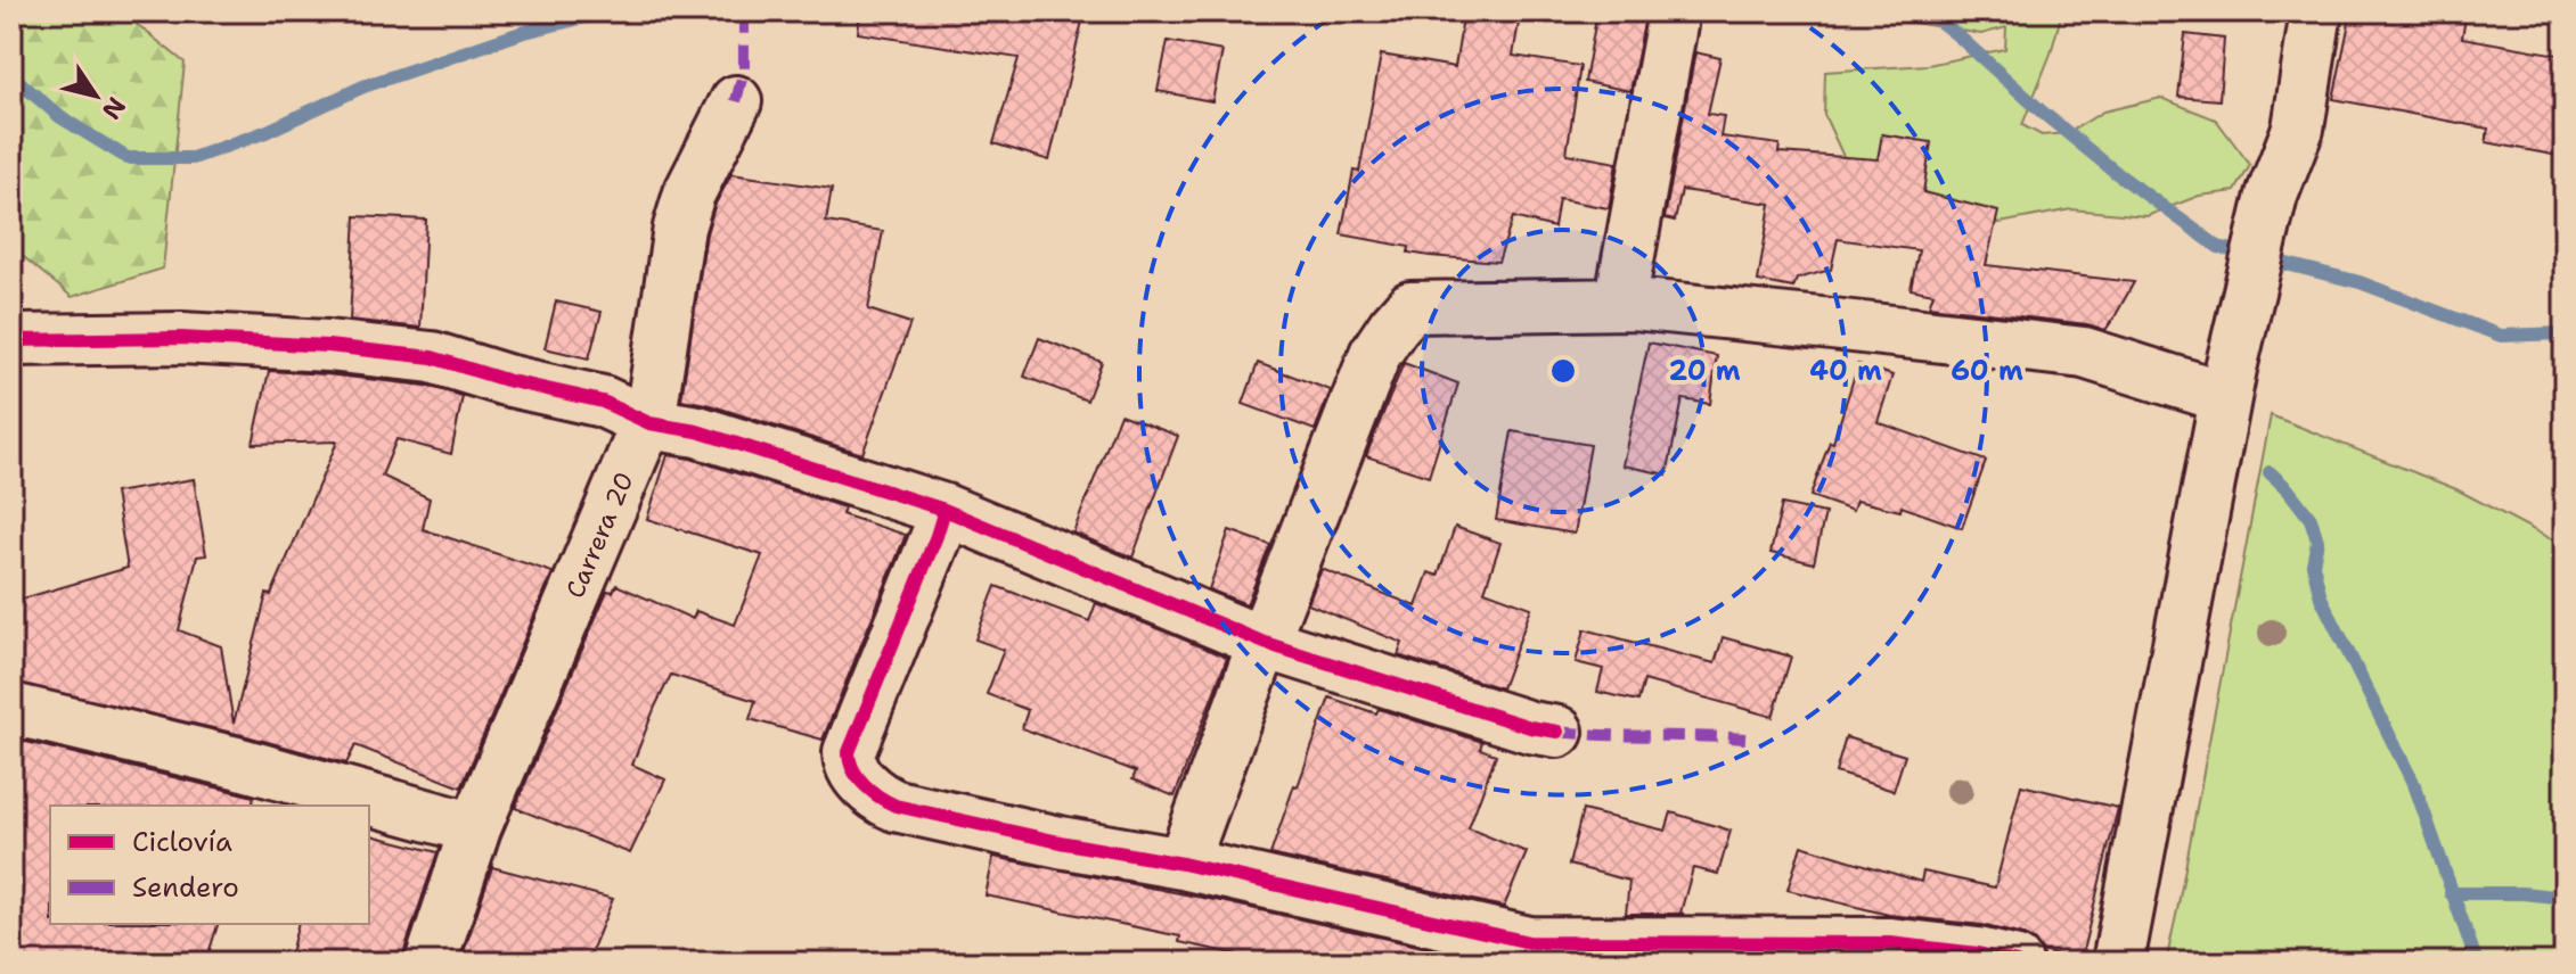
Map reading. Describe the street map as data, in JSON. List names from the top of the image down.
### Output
{
  "streets": {
    "street": ["Carrera 20"]
  },
  "legend": ["Ciclovía", "Sendero"],
  "north": "bottom right",
  "rings": ["20 m", "40 m", "60 m"]
}
